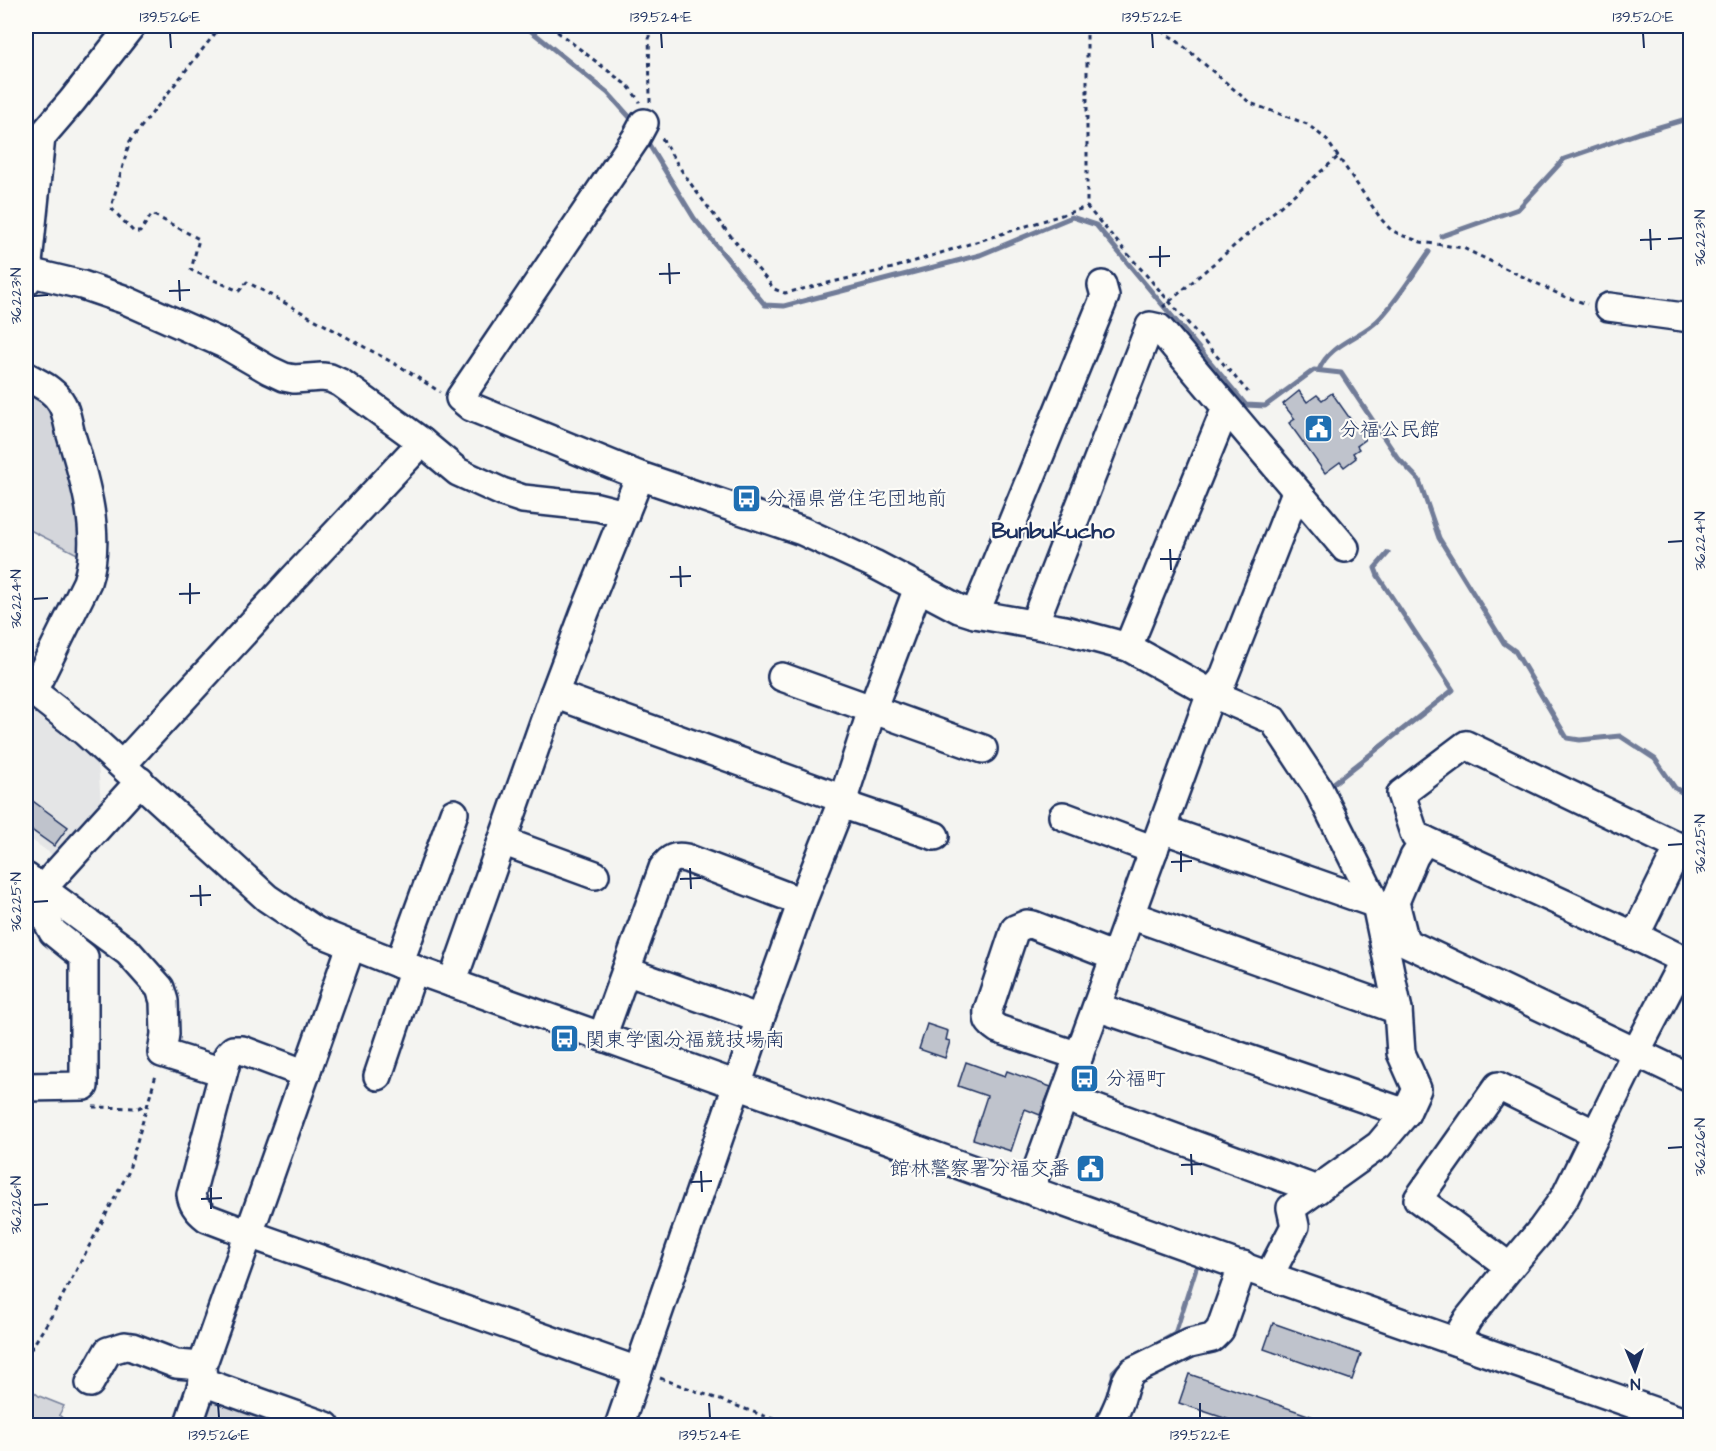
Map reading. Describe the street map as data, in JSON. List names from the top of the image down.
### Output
{
  "districts": ["Bunbukucho"],
  "places": {
    "public building": ["分福公民館", "館林警察署分福交番"],
    "bus stop": ["分福県営住宅団地前", "関東学園分福競技場南", "分福町"]
  },
  "north": "bottom",
  "coordinates": [
    "139.526°E",
    "139.524°E",
    "139.522°E",
    "139.520°E",
    "36.223°N",
    "36.224°N",
    "36.225°N",
    "36.226°N"
  ]
}
